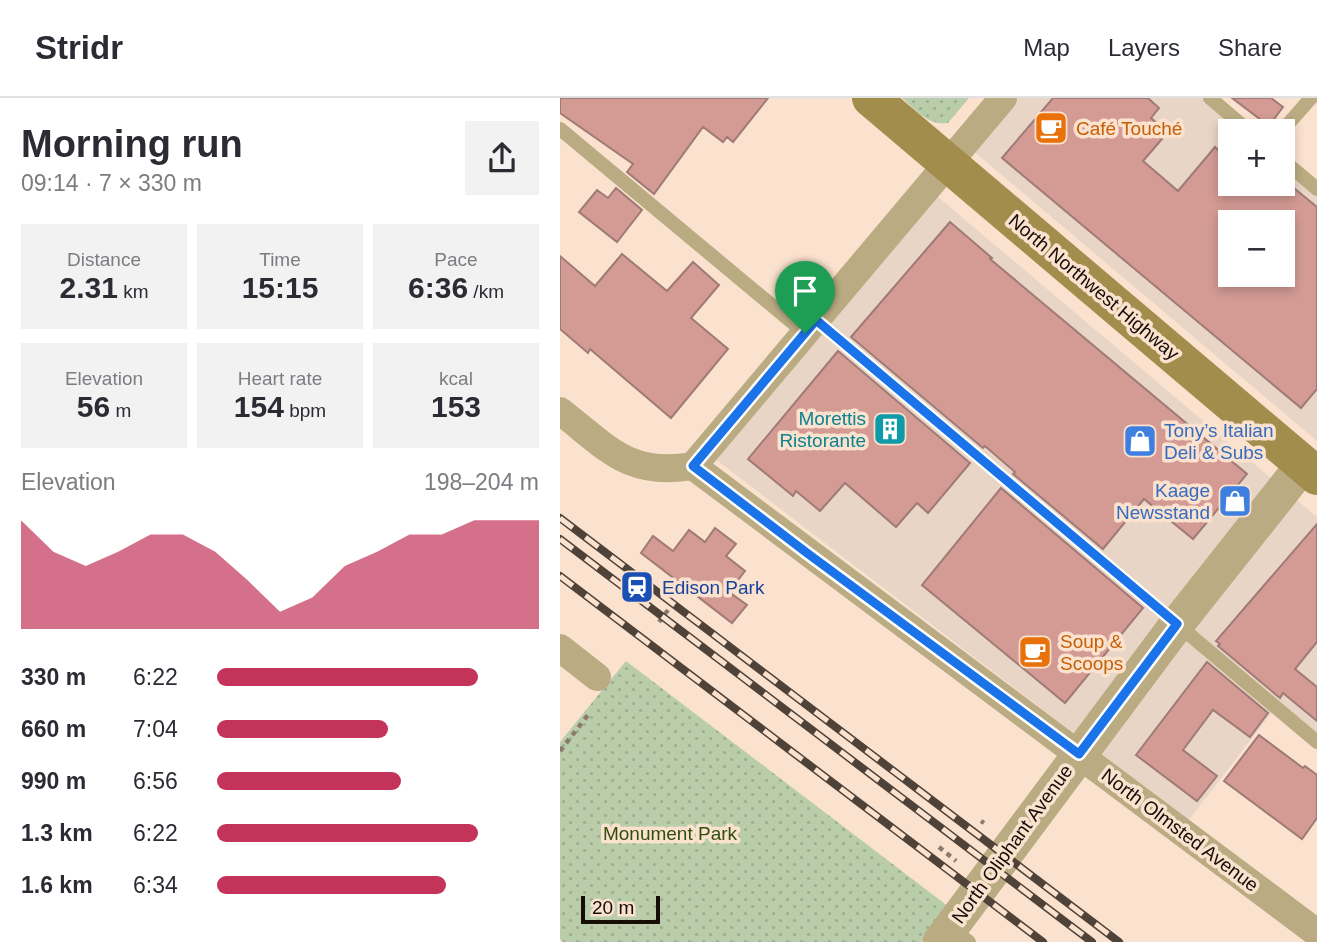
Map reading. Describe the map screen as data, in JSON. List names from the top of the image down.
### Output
{
  "streets": {
    "main road": ["North Northwest Highway"],
    "street": ["North Olmsted Avenue", "North Oliphant Avenue"]
  },
  "crossings": [
    ["North Northwest Highway", "North Oliphant Avenue"],
    ["North Olmsted Avenue", "North Oliphant Avenue"]
  ],
  "parks": ["Monument Park"],
  "places": {
    "cafe": ["Café Touché", "Soup & Scoops"],
    "building": ["Morettis Ristorante"],
    "shop": ["Tony’s Italian Deli & Subs", "Kaage Newsstand"],
    "station": ["Edison Park"]
  },
  "scale_bar": "20 m",
  "page": {
    "header": "Stridr",
    "nav": ["Map", "Layers", "Share"],
    "heading": ["Morning run", "09:14 · 7 × 330 m"],
    "map_buttons": ["+", "−"],
    "stats": [
      ["Distance", "2.31 km"],
      ["Time", "15:15"],
      ["Pace", "6:36 /km"],
      ["Elevation", "56 m"],
      ["Heart rate", "154 bpm"],
      ["kcal", "153"]
    ],
    "chart": ["Elevation", "198–204 m"],
    "list": [
      {
        "name": "330 m",
        "note": "6:22"
      },
      {
        "name": "660 m",
        "note": "7:04"
      },
      {
        "name": "990 m",
        "note": "6:56"
      },
      {
        "name": "1.3 km",
        "note": "6:22"
      },
      {
        "name": "1.6 km",
        "note": "6:34"
      }
    ],
    "scale": "20 m"
  }
}
